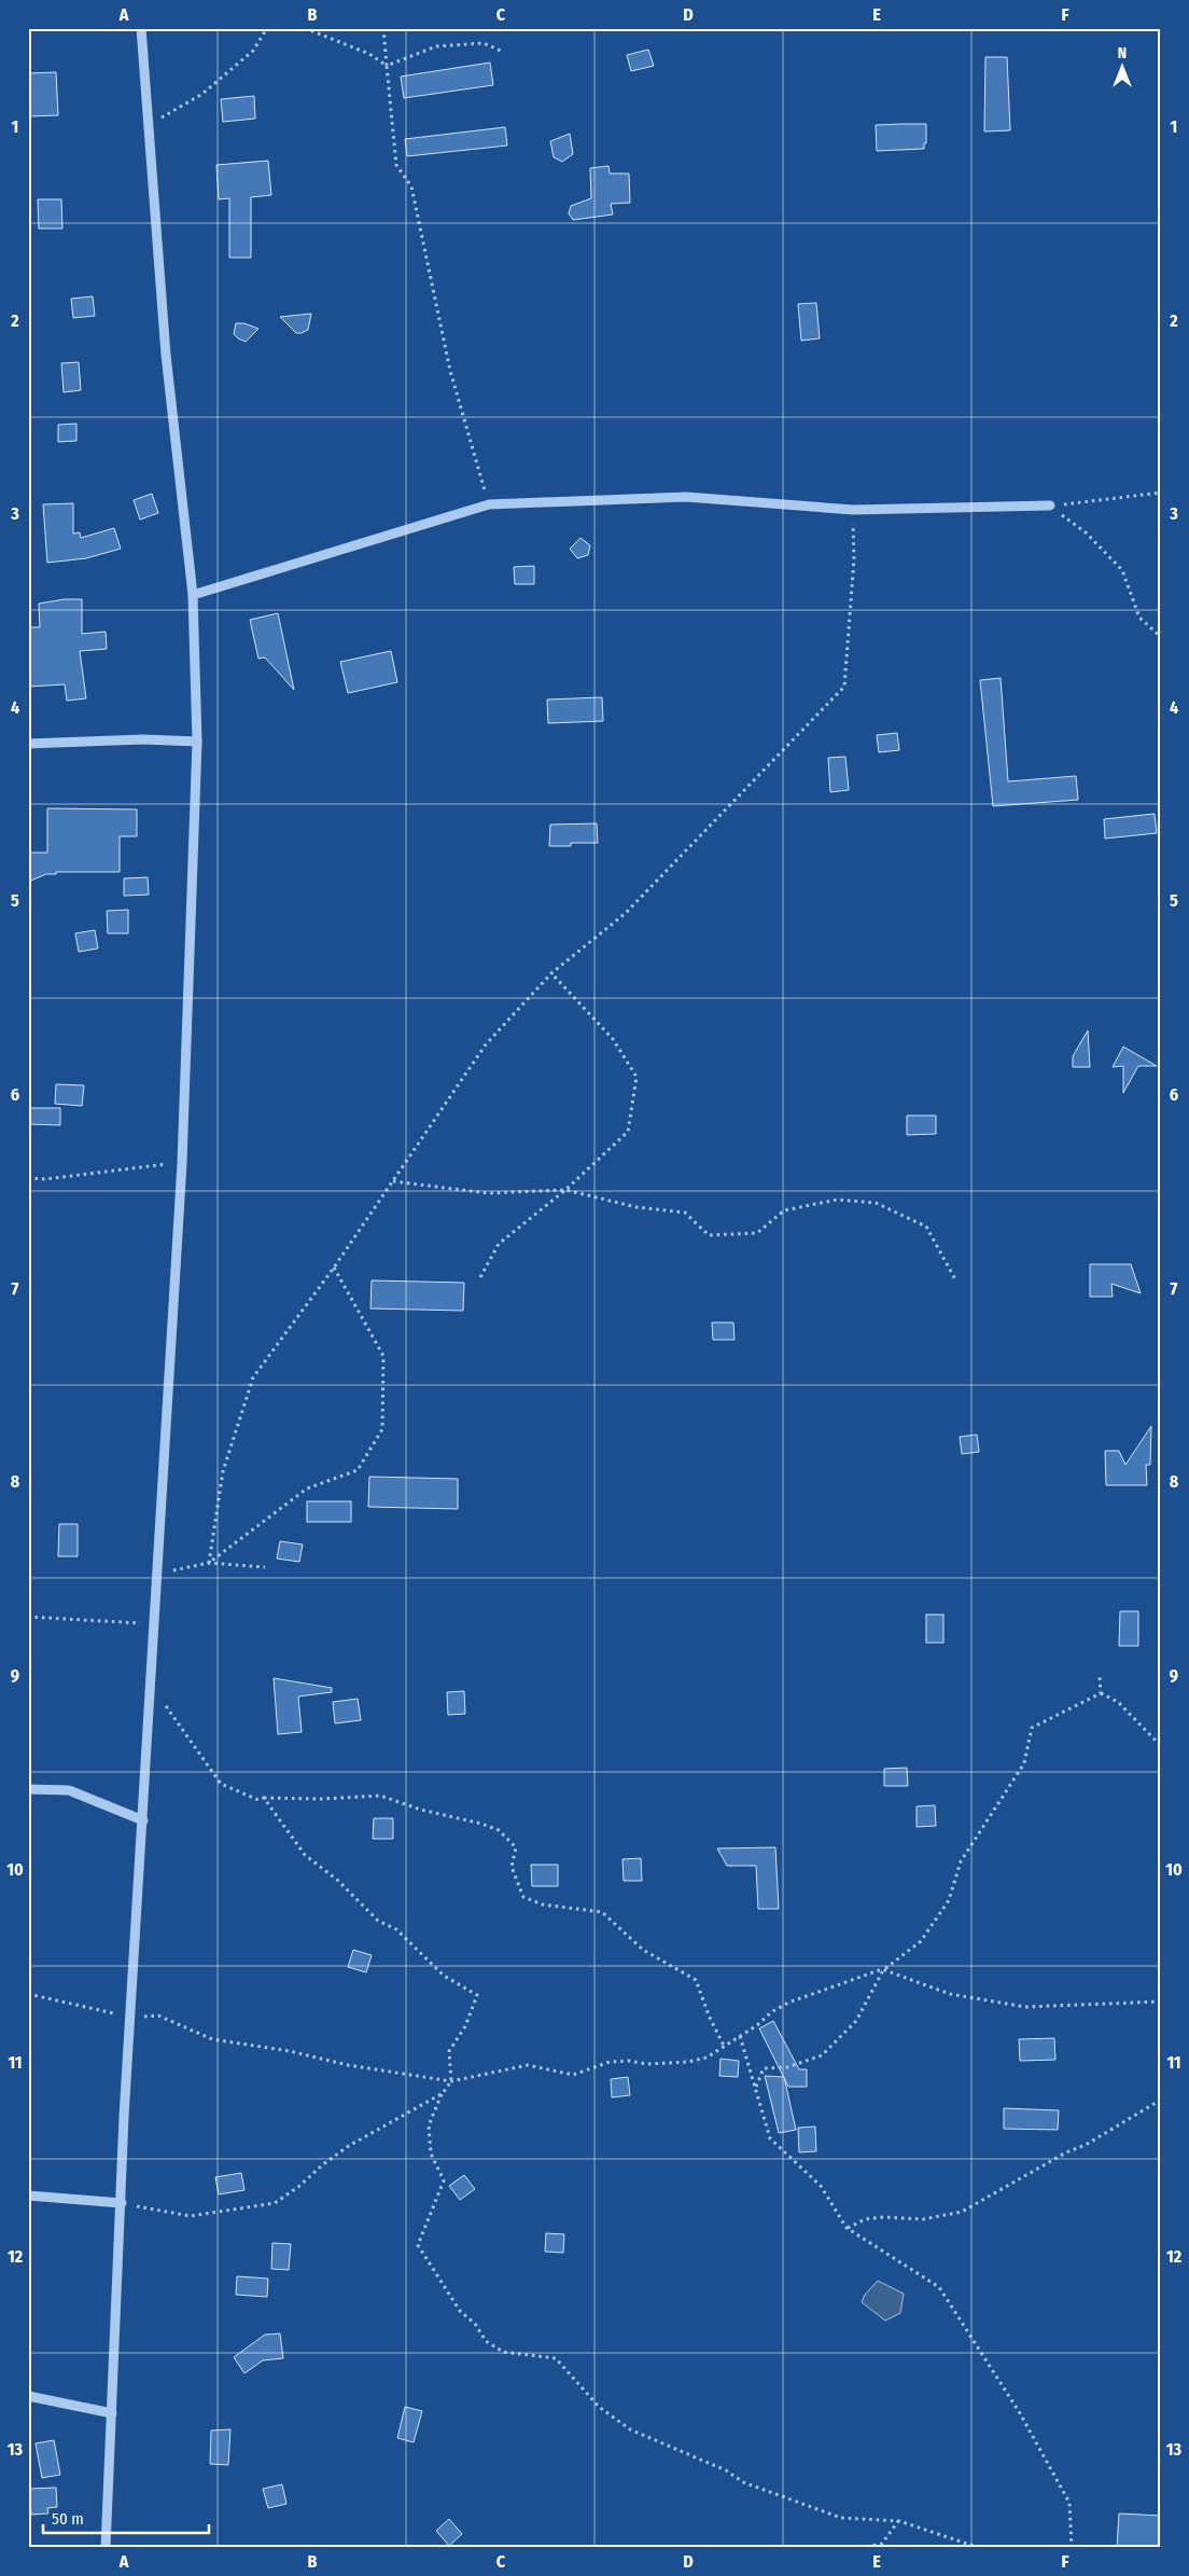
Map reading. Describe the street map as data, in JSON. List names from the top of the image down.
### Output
{
  "scale_bar": "50 m",
  "north": "top",
  "grid": {
    "columns": [
      "A",
      "B",
      "C",
      "D",
      "E",
      "F"
    ],
    "rows": [
      "1",
      "2",
      "3",
      "4",
      "5",
      "6",
      "7",
      "8",
      "9",
      "10",
      "11",
      "12",
      "13"
    ]
  }
}
